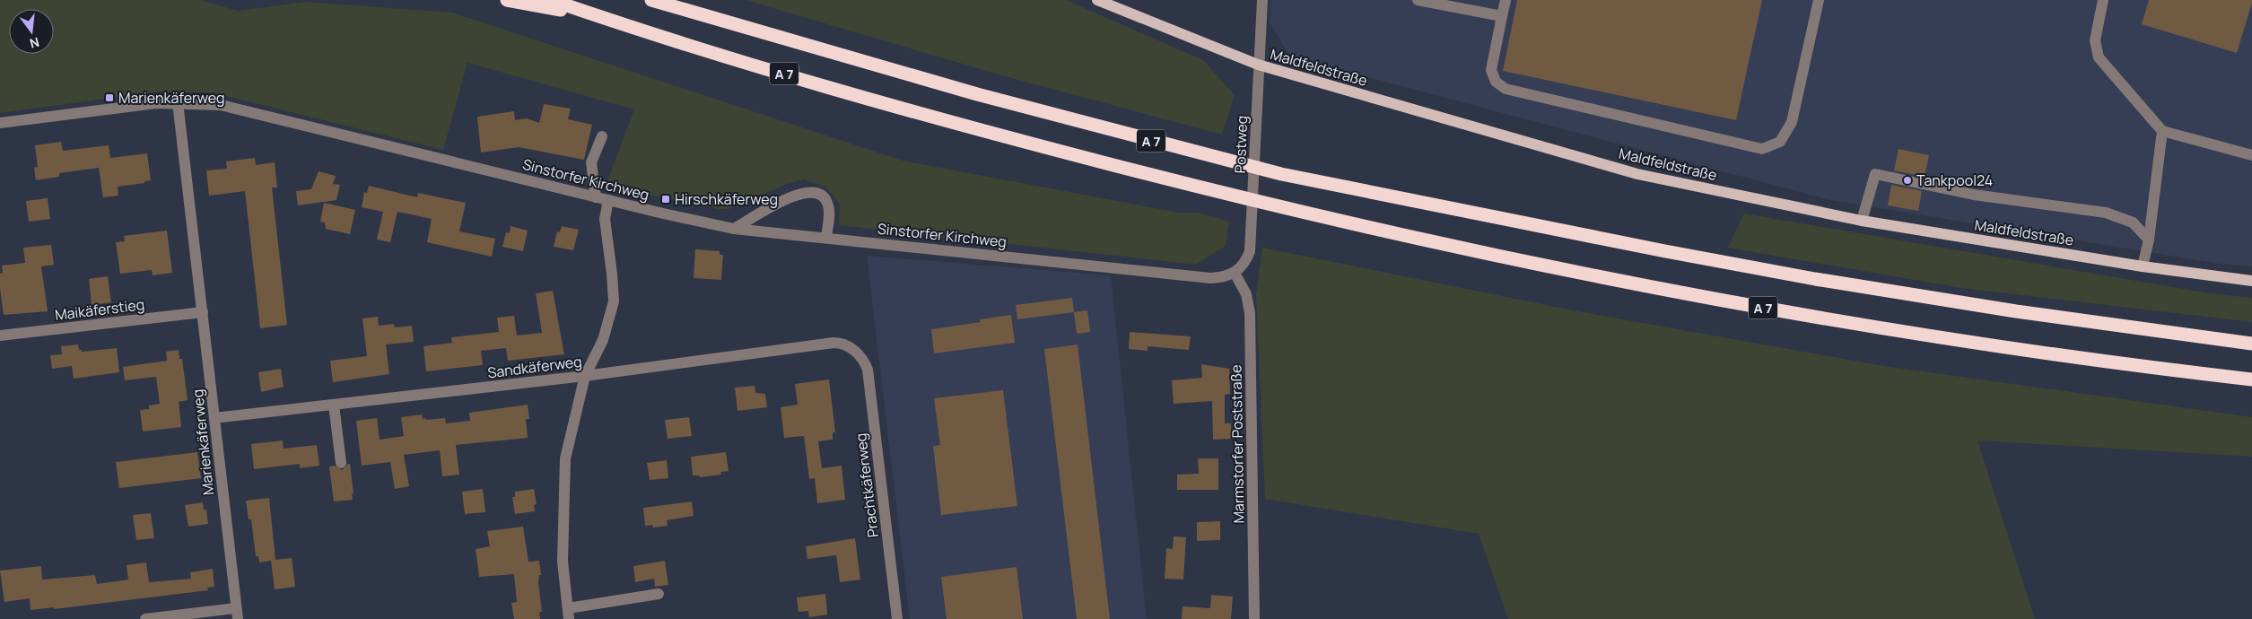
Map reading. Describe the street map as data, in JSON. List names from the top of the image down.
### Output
{
  "streets": {
    "highway": ["A 7"],
    "main road": ["Maldfeldstraße"],
    "street": [
      "Postweg",
      "Sinstorfer Kirchweg",
      "Maikäferstieg",
      "Sandkäferweg",
      "Marienkäferweg",
      "Marmstorfer Poststraße",
      "Prachtkäferweg"
    ]
  },
  "crossings": [
    ["Maldfeldstraße", "Postweg"],
    ["Postweg", "Sinstorfer Kirchweg"],
    ["Postweg", "Marmstorfer Poststraße"],
    ["Sinstorfer Kirchweg", "Marienkäferweg"],
    ["Sinstorfer Kirchweg", "Marmstorfer Poststraße"],
    ["Maikäferstieg", "Marienkäferweg"],
    ["Sandkäferweg", "Marienkäferweg"],
    ["Sandkäferweg", "Prachtkäferweg"]
  ],
  "places": {
    "transit": ["Marienkäferweg", "Hirschkäferweg"],
    "other": ["Tankpool24"]
  },
  "north": "bottom"
}
